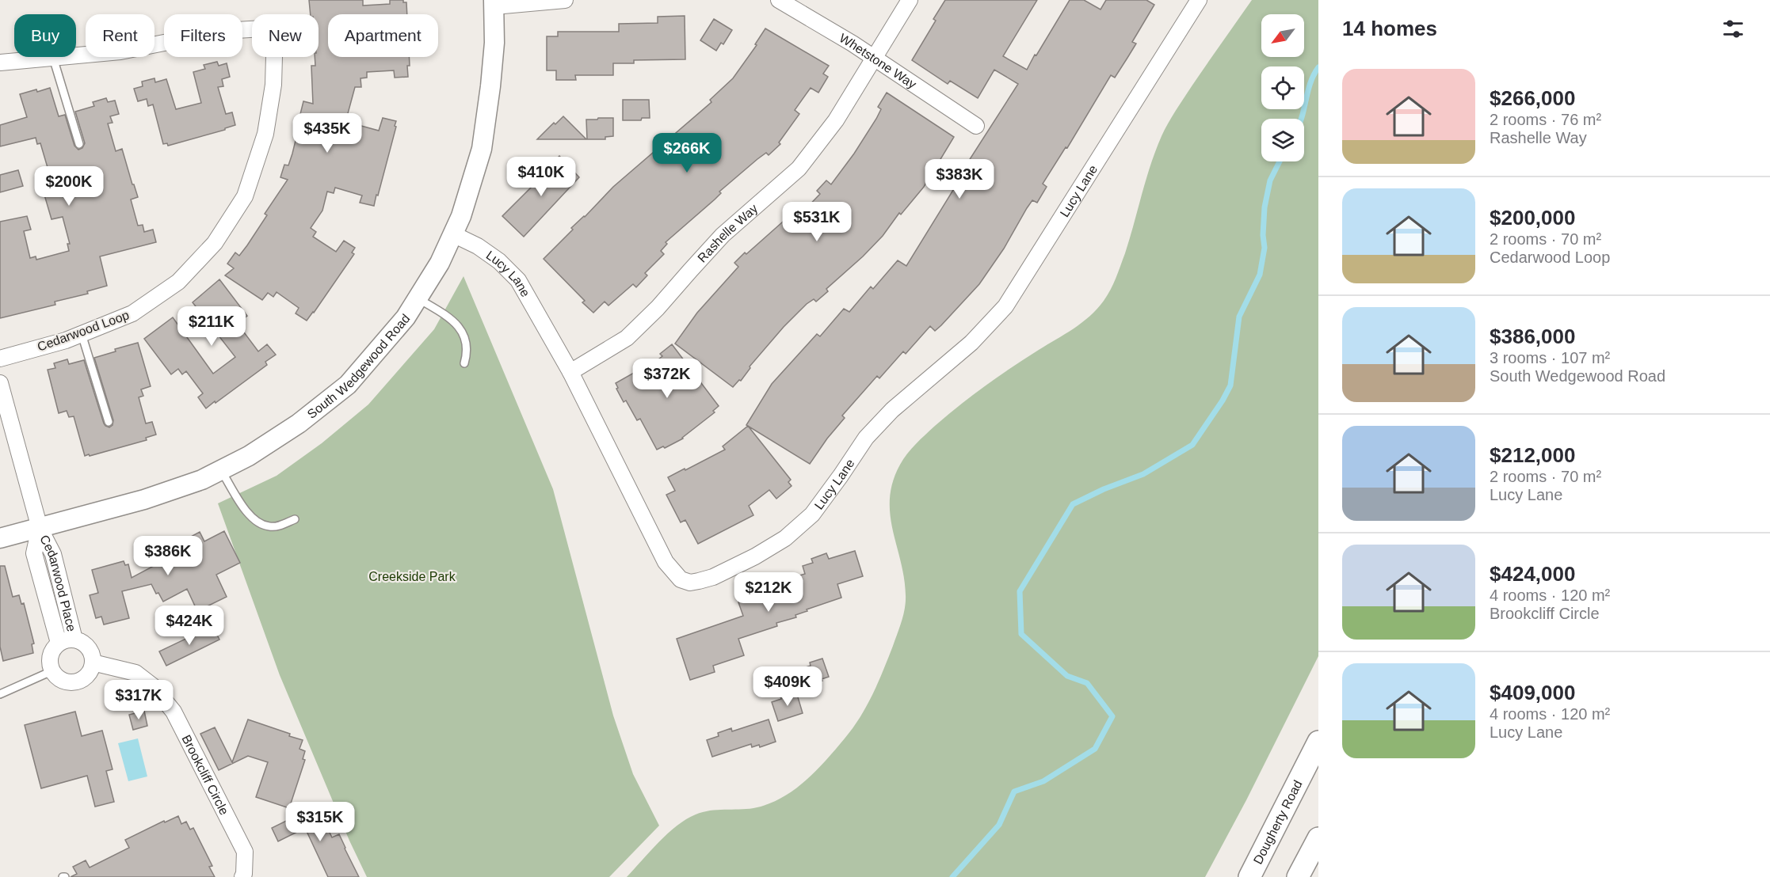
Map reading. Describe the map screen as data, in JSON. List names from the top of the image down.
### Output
{
  "streets": {
    "main road": ["Dougherty Road"],
    "street": [
      "Whetstone Way",
      "Lucy Lane",
      "Rashelle Way",
      "Cedarwood Loop",
      "South Wedgewood Road",
      "Cedarwood Place",
      "Brookcliff Circle"
    ]
  },
  "crossings": [
    ["Whetstone Way", "Rashelle Way"],
    ["Lucy Lane", "Rashelle Way"],
    ["Lucy Lane", "South Wedgewood Road"],
    ["South Wedgewood Road", "Cedarwood Place"],
    ["Cedarwood Place", "Brookcliff Circle"]
  ],
  "parks": ["Creekside Park"],
  "north": "bottom left",
  "page": {
    "heading": "14 homes",
    "chip": [
      "Buy",
      "Rent",
      "Filters",
      "New",
      "Apartment"
    ],
    "list": [
      {
        "name": "$266,000",
        "note": "2 rooms · 76 m² · Rashelle Way"
      },
      {
        "name": "$200,000",
        "note": "2 rooms · 70 m² · Cedarwood Loop"
      },
      {
        "name": "$386,000",
        "note": "3 rooms · 107 m² · South Wedgewood Road"
      },
      {
        "name": "$212,000",
        "note": "2 rooms · 70 m² · Lucy Lane"
      },
      {
        "name": "$424,000",
        "note": "4 rooms · 120 m² · Brookcliff Circle"
      },
      {
        "name": "$409,000",
        "note": "4 rooms · 120 m² · Lucy Lane"
      }
    ],
    "price": [
      "$435K",
      "$266K",
      "$410K",
      "$383K",
      "$200K",
      "$531K",
      "$211K",
      "$372K",
      "$386K",
      "$212K",
      "$424K",
      "$409K",
      "$317K",
      "$315K"
    ]
  }
}
